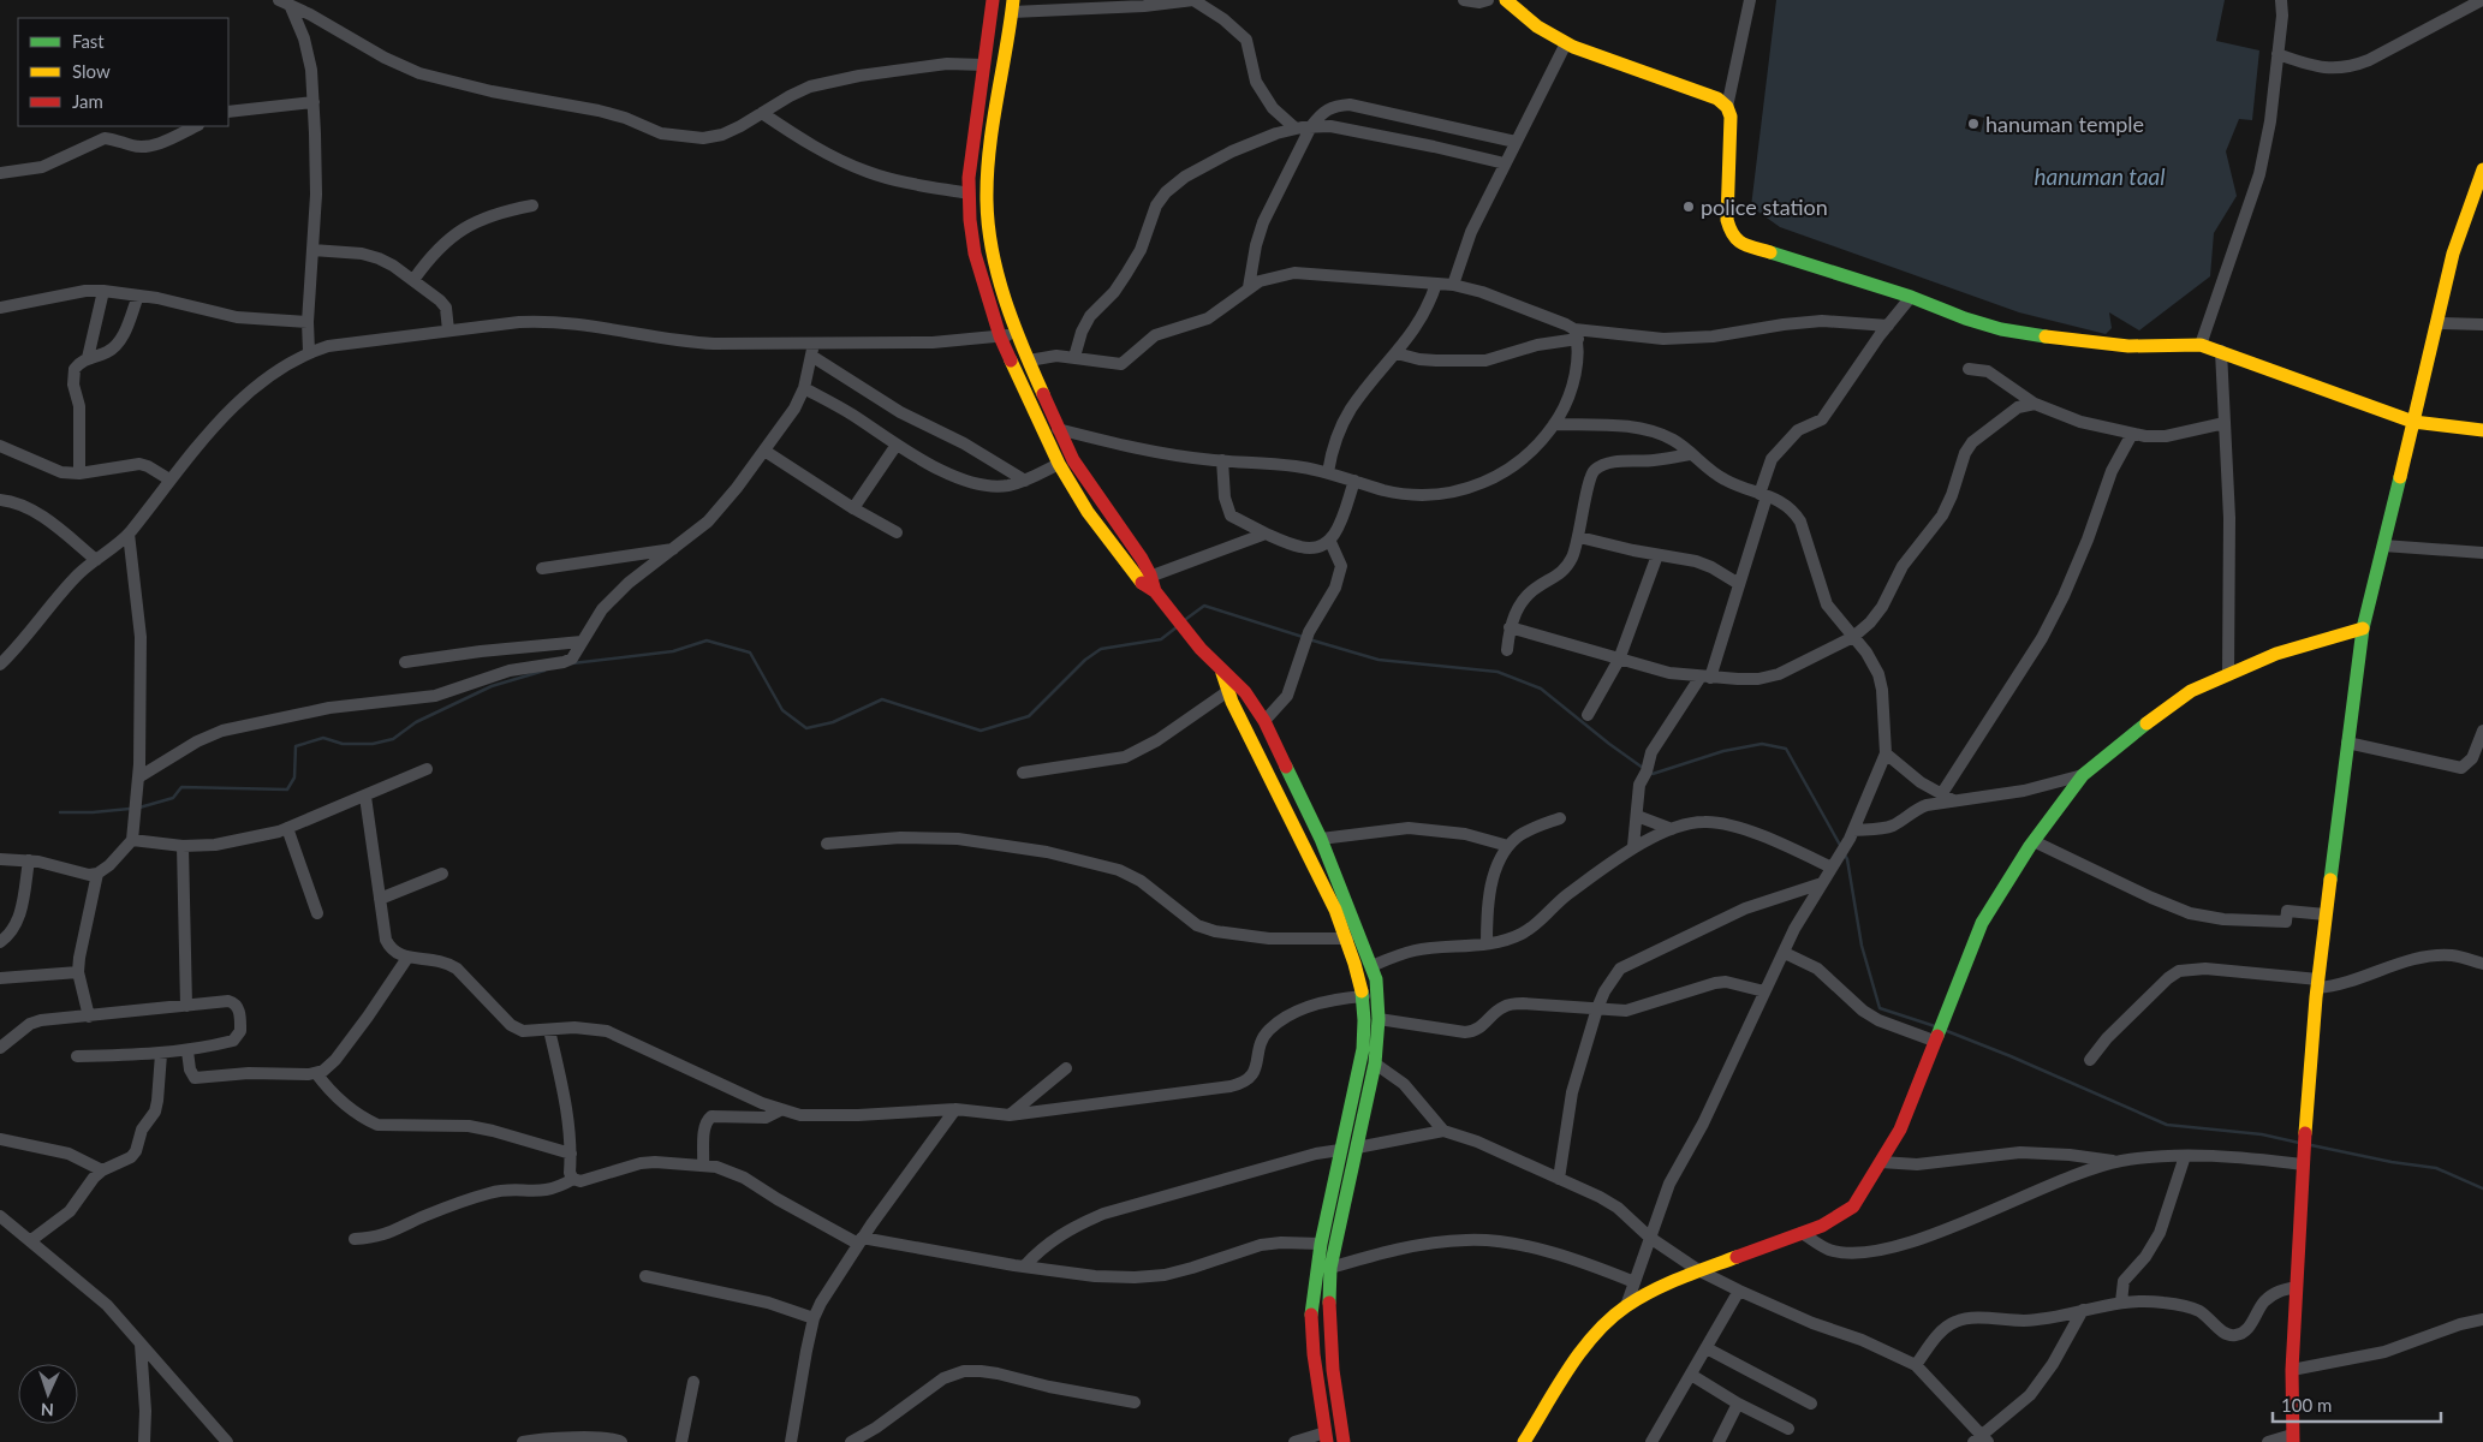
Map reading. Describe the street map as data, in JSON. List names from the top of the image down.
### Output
{
  "water": ["hanuman taal"],
  "places": ["hanuman temple", "police station"],
  "legend": ["Fast", "Slow", "Jam"],
  "scale_bar": "100 m",
  "north": "bottom"
}
